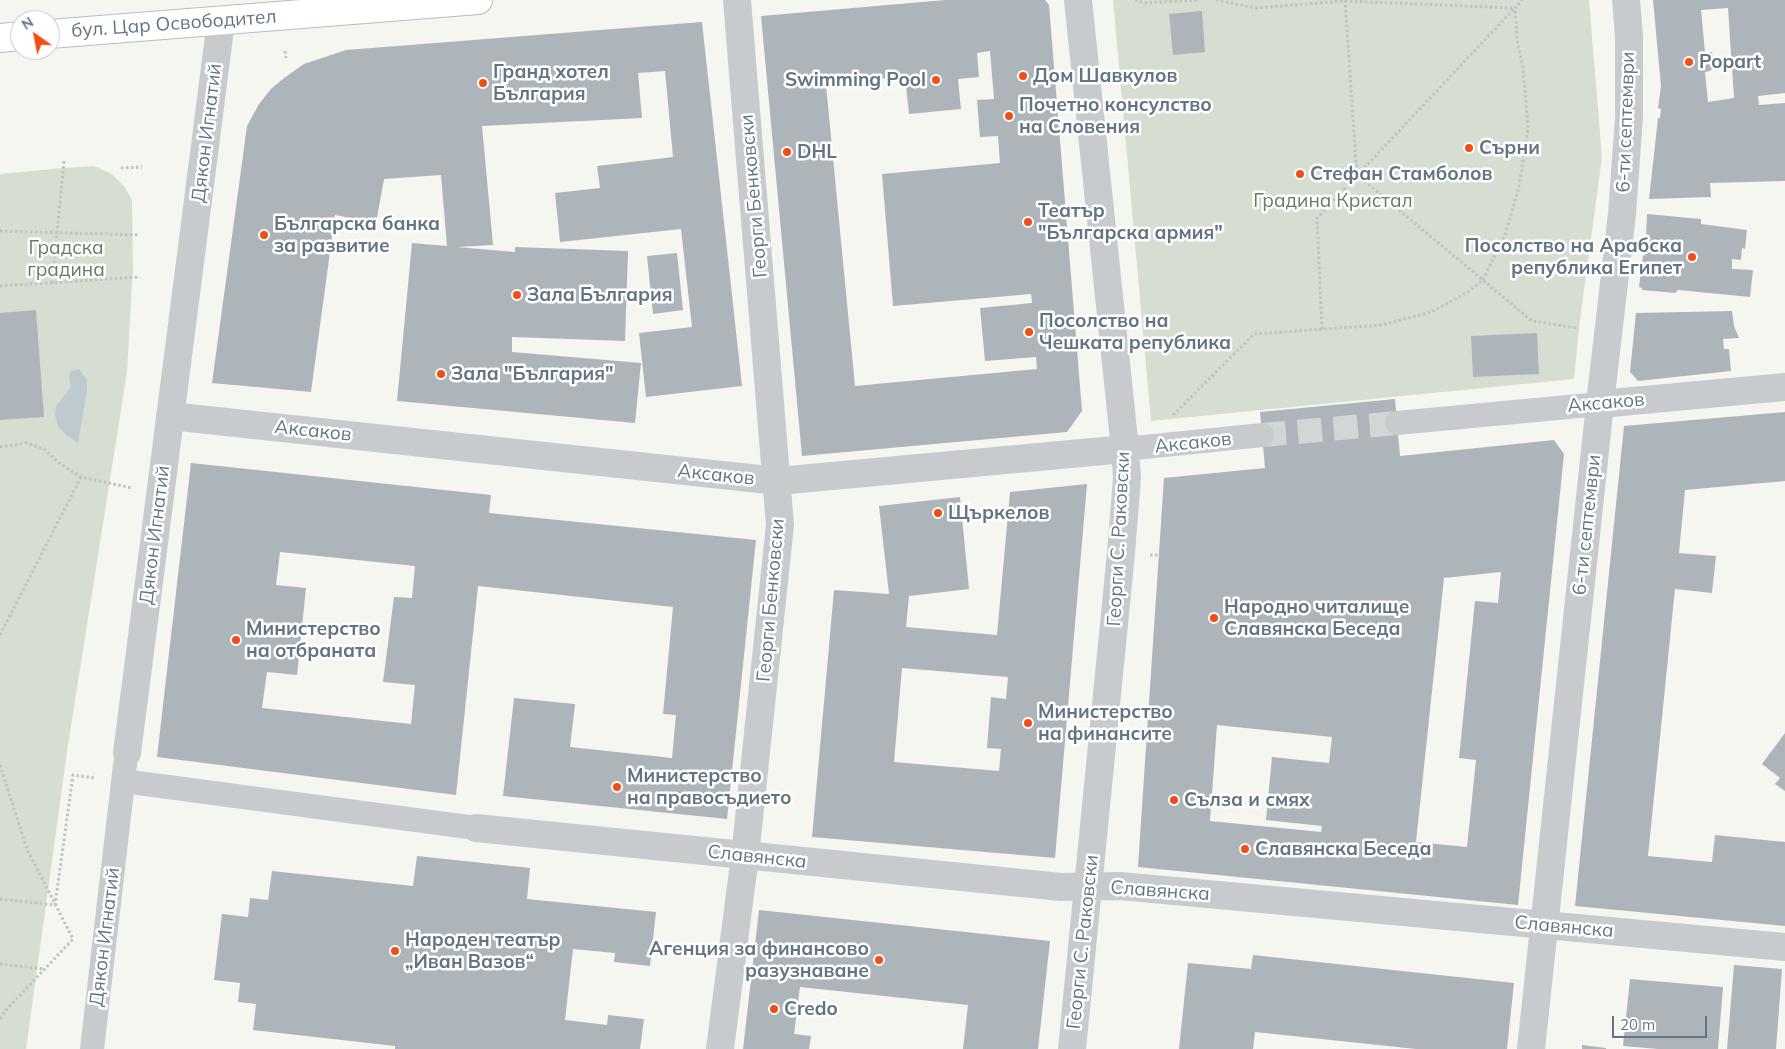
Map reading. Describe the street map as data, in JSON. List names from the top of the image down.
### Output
{
  "streets": {
    "main road": ["бул. Цар Освободител"],
    "street": [
      "6-ти септември",
      "Дякон Игнатий",
      "Георги Бенковски",
      "Аксаков",
      "Георги С. Раковски",
      "Славянска"
    ]
  },
  "crossings": [
    ["бул. Цар Освободител", "Дякон Игнатий"],
    ["6-ти септември", "Аксаков"],
    ["6-ти септември", "Славянска"],
    ["Дякон Игнатий", "Аксаков"],
    ["Георги Бенковски", "Аксаков"],
    ["Георги Бенковски", "Славянска"],
    ["Аксаков", "Георги С. Раковски"],
    ["Георги С. Раковски", "Славянска"]
  ],
  "parks": ["Градина Кристал", "Градска градина"],
  "places": [
    "Popart",
    "Дом Шавкулов",
    "Swimming Pool",
    "Гранд хотел България",
    "Почетно консулство на Словения",
    "Сърни",
    "DHL",
    "Стефан Стамболов",
    "Театър \"Българска армия\"",
    "Българска банка за развитие",
    "Посолство на Арабска република Египет",
    "Зала България",
    "Посолство на Чешката република",
    "Зала \"България\"",
    "Щъркелов",
    "Народно читалище Славянска Беседа",
    "Министерство на отбраната",
    "Министерство на финансите",
    "Министерство на правосъдието",
    "Сълза и смях",
    "Славянска Беседа",
    "Народен театър „Иван Вазов“",
    "Агенция за финансово разузнаване",
    "Credo"
  ],
  "scale_bar": "20 m",
  "north": "top left"
}
